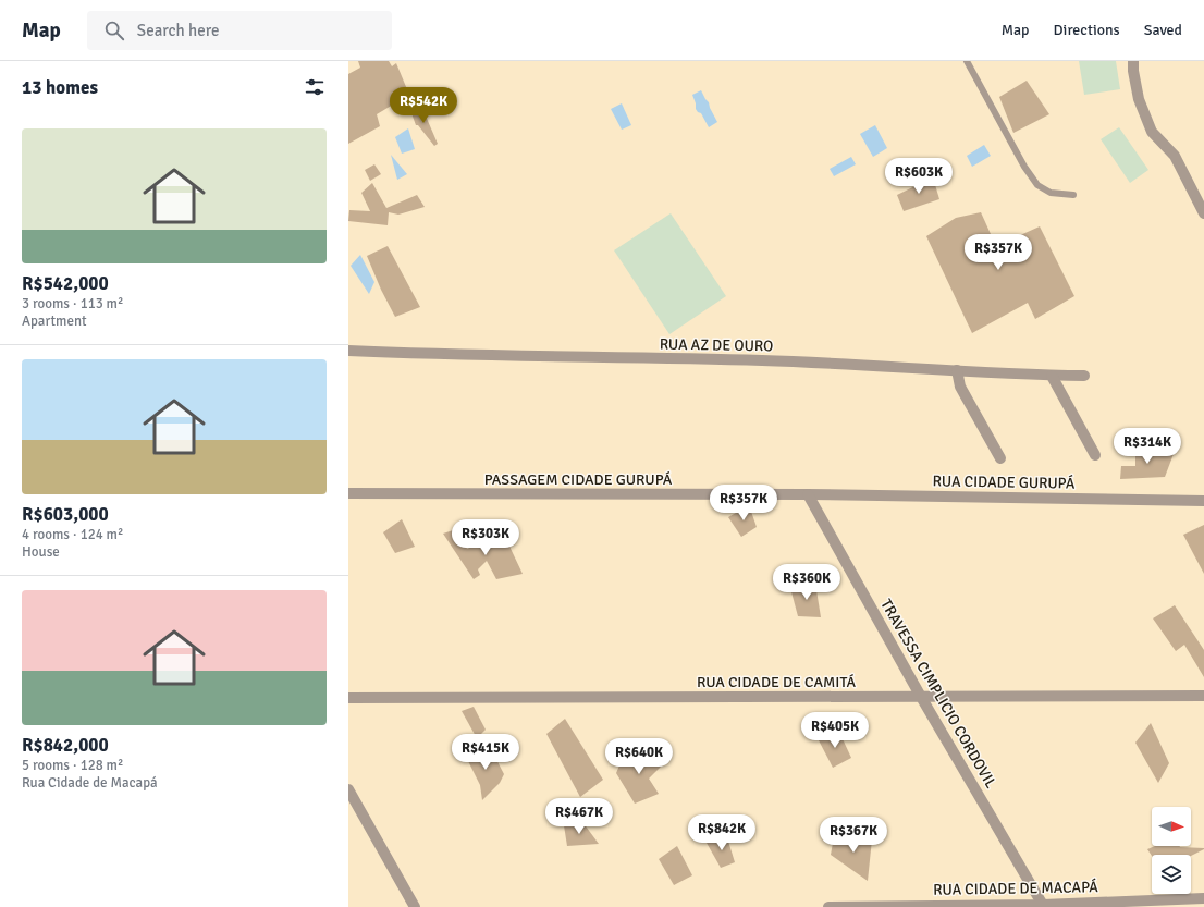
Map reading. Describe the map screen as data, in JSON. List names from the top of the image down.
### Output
{
  "streets": {
    "street": [
      "RUA AZ DE OURO",
      "PASSAGEM CIDADE GURUPÁ",
      "RUA CIDADE GURUPÁ",
      "RUA CIDADE DE CAMITÁ",
      "TRAVESSA CIMPLICIO CORDOVIL",
      "RUA CIDADE DE MACAPÁ"
    ]
  },
  "crossings": [
    ["PASSAGEM CIDADE GURUPÁ", "RUA CIDADE GURUPÁ"],
    ["PASSAGEM CIDADE GURUPÁ", "TRAVESSA CIMPLICIO CORDOVIL"],
    ["RUA CIDADE GURUPÁ", "TRAVESSA CIMPLICIO CORDOVIL"],
    ["RUA CIDADE DE CAMITÁ", "TRAVESSA CIMPLICIO CORDOVIL"],
    ["TRAVESSA CIMPLICIO CORDOVIL", "RUA CIDADE DE MACAPÁ"]
  ],
  "north": "right",
  "page": {
    "header": "Map",
    "search": "Search here",
    "nav": ["Map", "Directions", "Saved"],
    "heading": "13 homes",
    "price": [
      "R$542K",
      "R$603K",
      "R$357K",
      "R$314K",
      "R$357K",
      "R$303K",
      "R$360K",
      "R$405K",
      "R$415K",
      "R$640K",
      "R$467K",
      "R$842K",
      "R$367K"
    ],
    "list": [
      {
        "name": "R$542,000",
        "note": "3 rooms · 113 m² · Apartment"
      },
      {
        "name": "R$603,000",
        "note": "4 rooms · 124 m² · House"
      },
      {
        "name": "R$842,000",
        "note": "5 rooms · 128 m² · Rua Cidade de Macapá"
      }
    ]
  }
}
